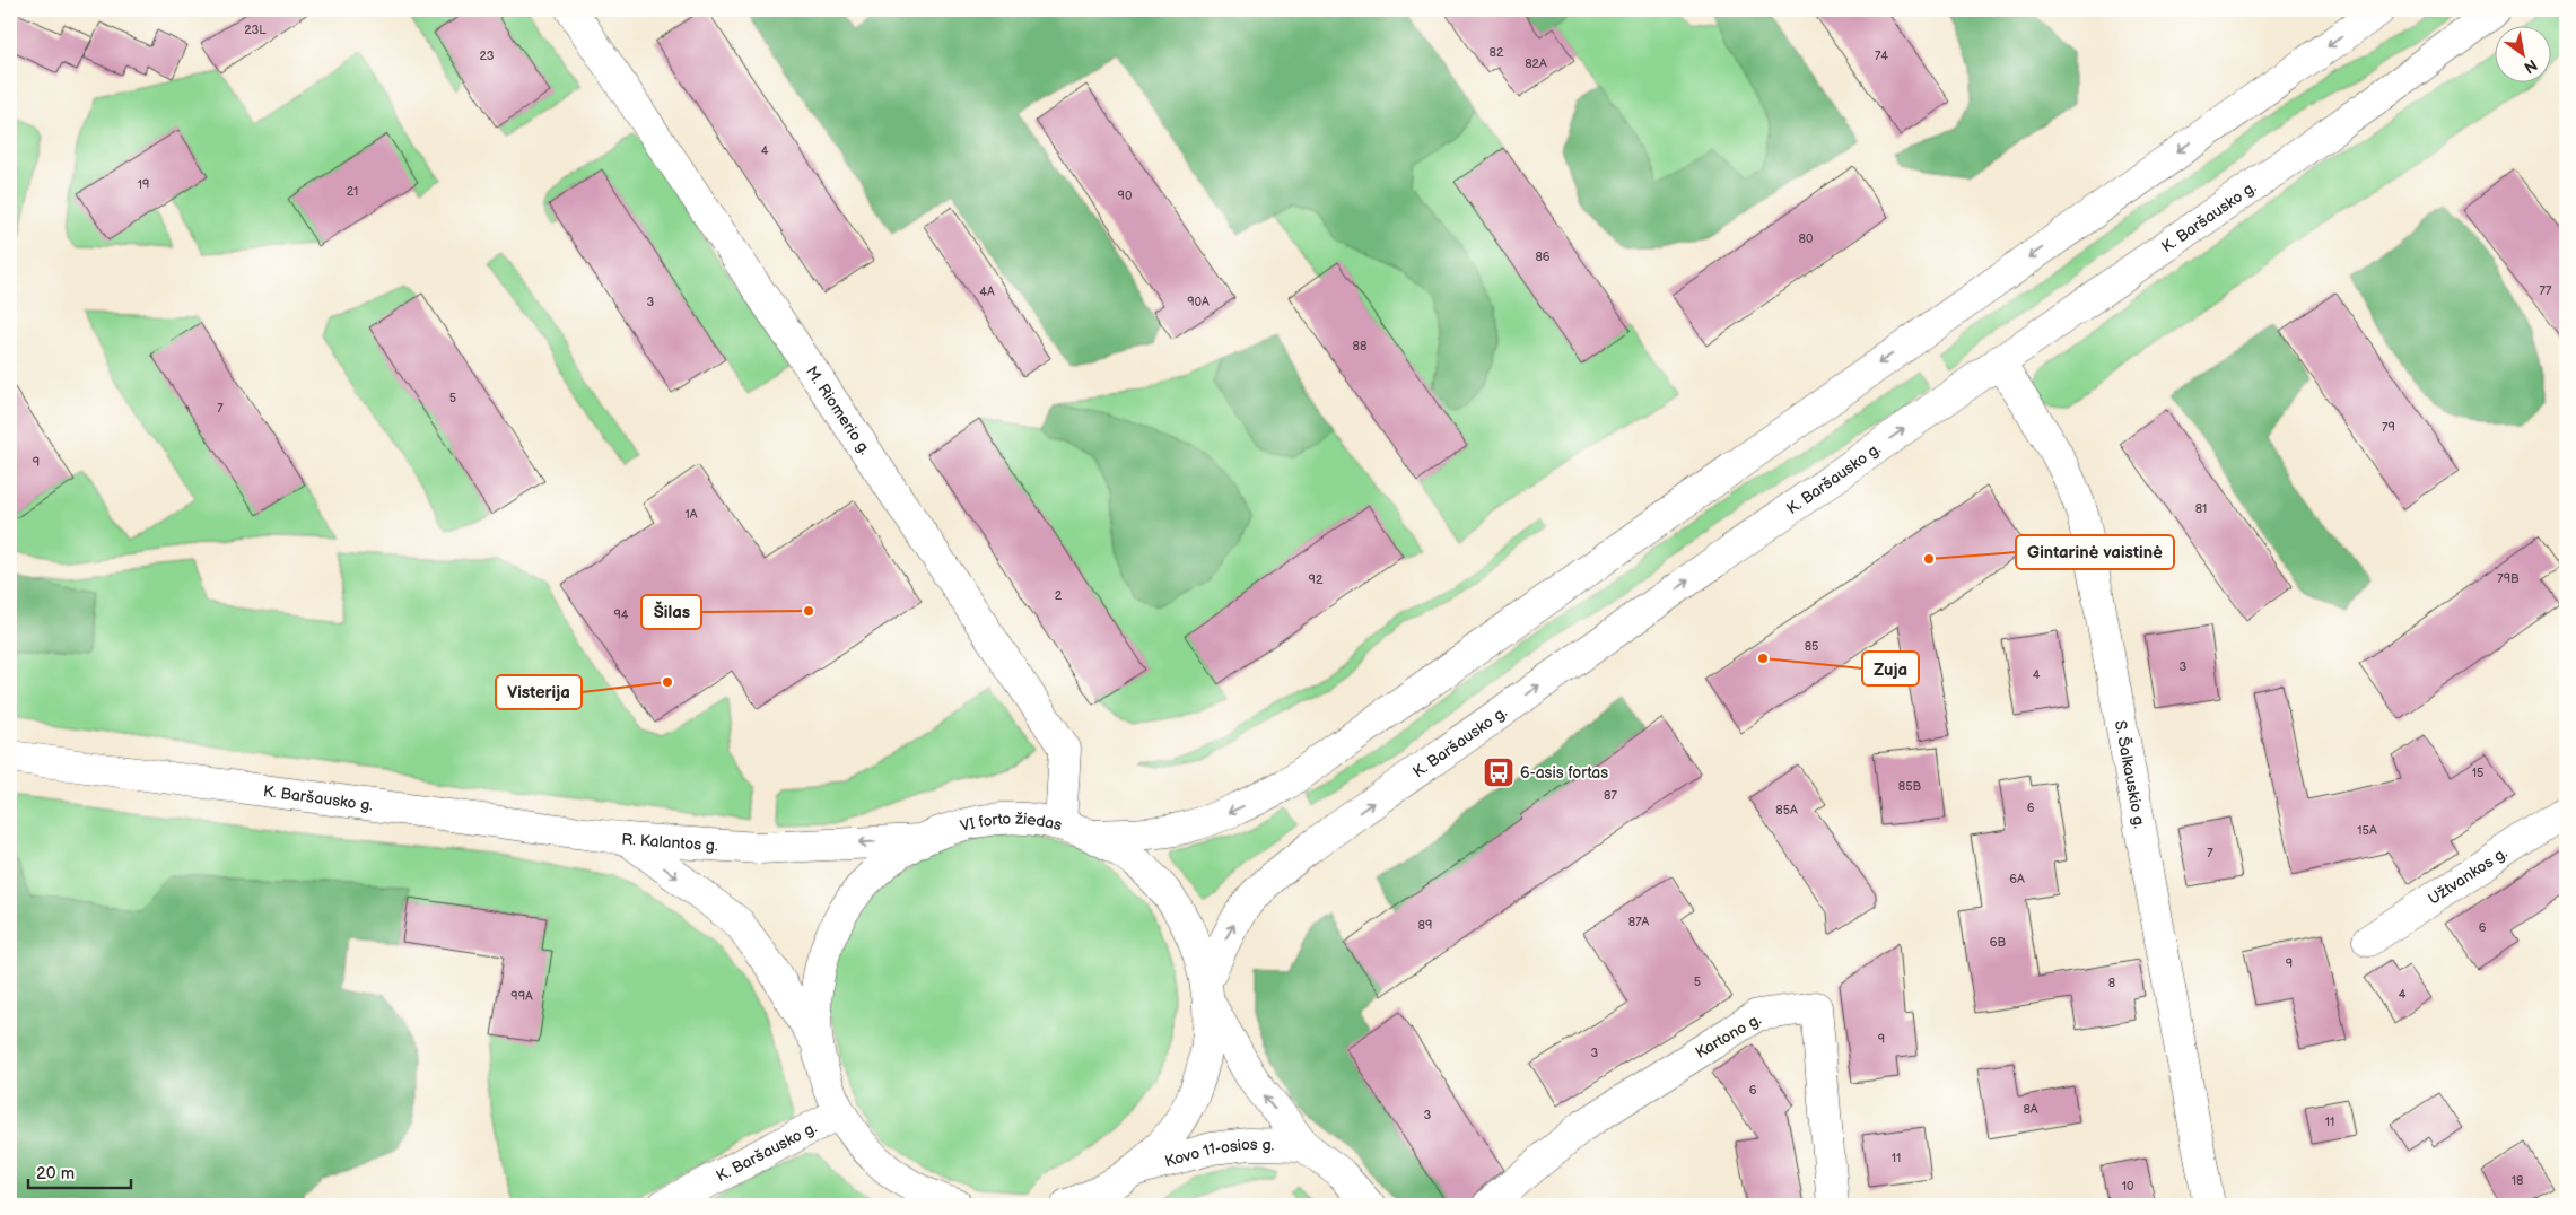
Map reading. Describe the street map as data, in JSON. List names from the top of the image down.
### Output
{
  "streets": {
    "main road": [
      "K. Baršausko g.",
      "M. Riomerio g.",
      "S. Šalkauskio g.",
      "VI forto žiedas",
      "R. Kalantos g.",
      "Užtvankos g.",
      "Kartono g.",
      "Kovo 11-osios g."
    ]
  },
  "crossings": [
    ["K. Baršausko g.", "S. Šalkauskio g."],
    ["K. Baršausko g.", "VI forto žiedas"],
    ["K. Baršausko g.", "R. Kalantos g."],
    ["K. Baršausko g.", "Kovo 11-osios g."],
    ["M. Riomerio g.", "VI forto žiedas"],
    ["VI forto žiedas", "R. Kalantos g."],
    ["VI forto žiedas", "Kovo 11-osios g."]
  ],
  "one_way": ["Kovo 11-osios g."],
  "places": {
    "other": [
      "Gintarinė vaistinė",
      "Šilas",
      "Zuja",
      "Visterija"
    ],
    "bus stop": ["6-asis fortas"]
  },
  "house_numbers": [
    "23L",
    "82",
    "23",
    "74",
    "82A",
    "4",
    "19",
    "21",
    "90",
    "80",
    "86",
    "77",
    "4A",
    "3",
    "90A",
    "88",
    "5",
    "7",
    "79",
    "9",
    "81",
    "1A",
    "79B",
    "92",
    "2",
    "94",
    "85",
    "3",
    "4",
    "15",
    "85B",
    "87",
    "6",
    "85A",
    "15A",
    "7",
    "6A",
    "87A",
    "89",
    "6",
    "6B",
    "9",
    "5",
    "8",
    "4",
    "99A",
    "9",
    "3",
    "6",
    "8A",
    "3",
    "11",
    "11",
    "18",
    "10"
  ],
  "scale_bar": "20 m",
  "north": "bottom right"
}
